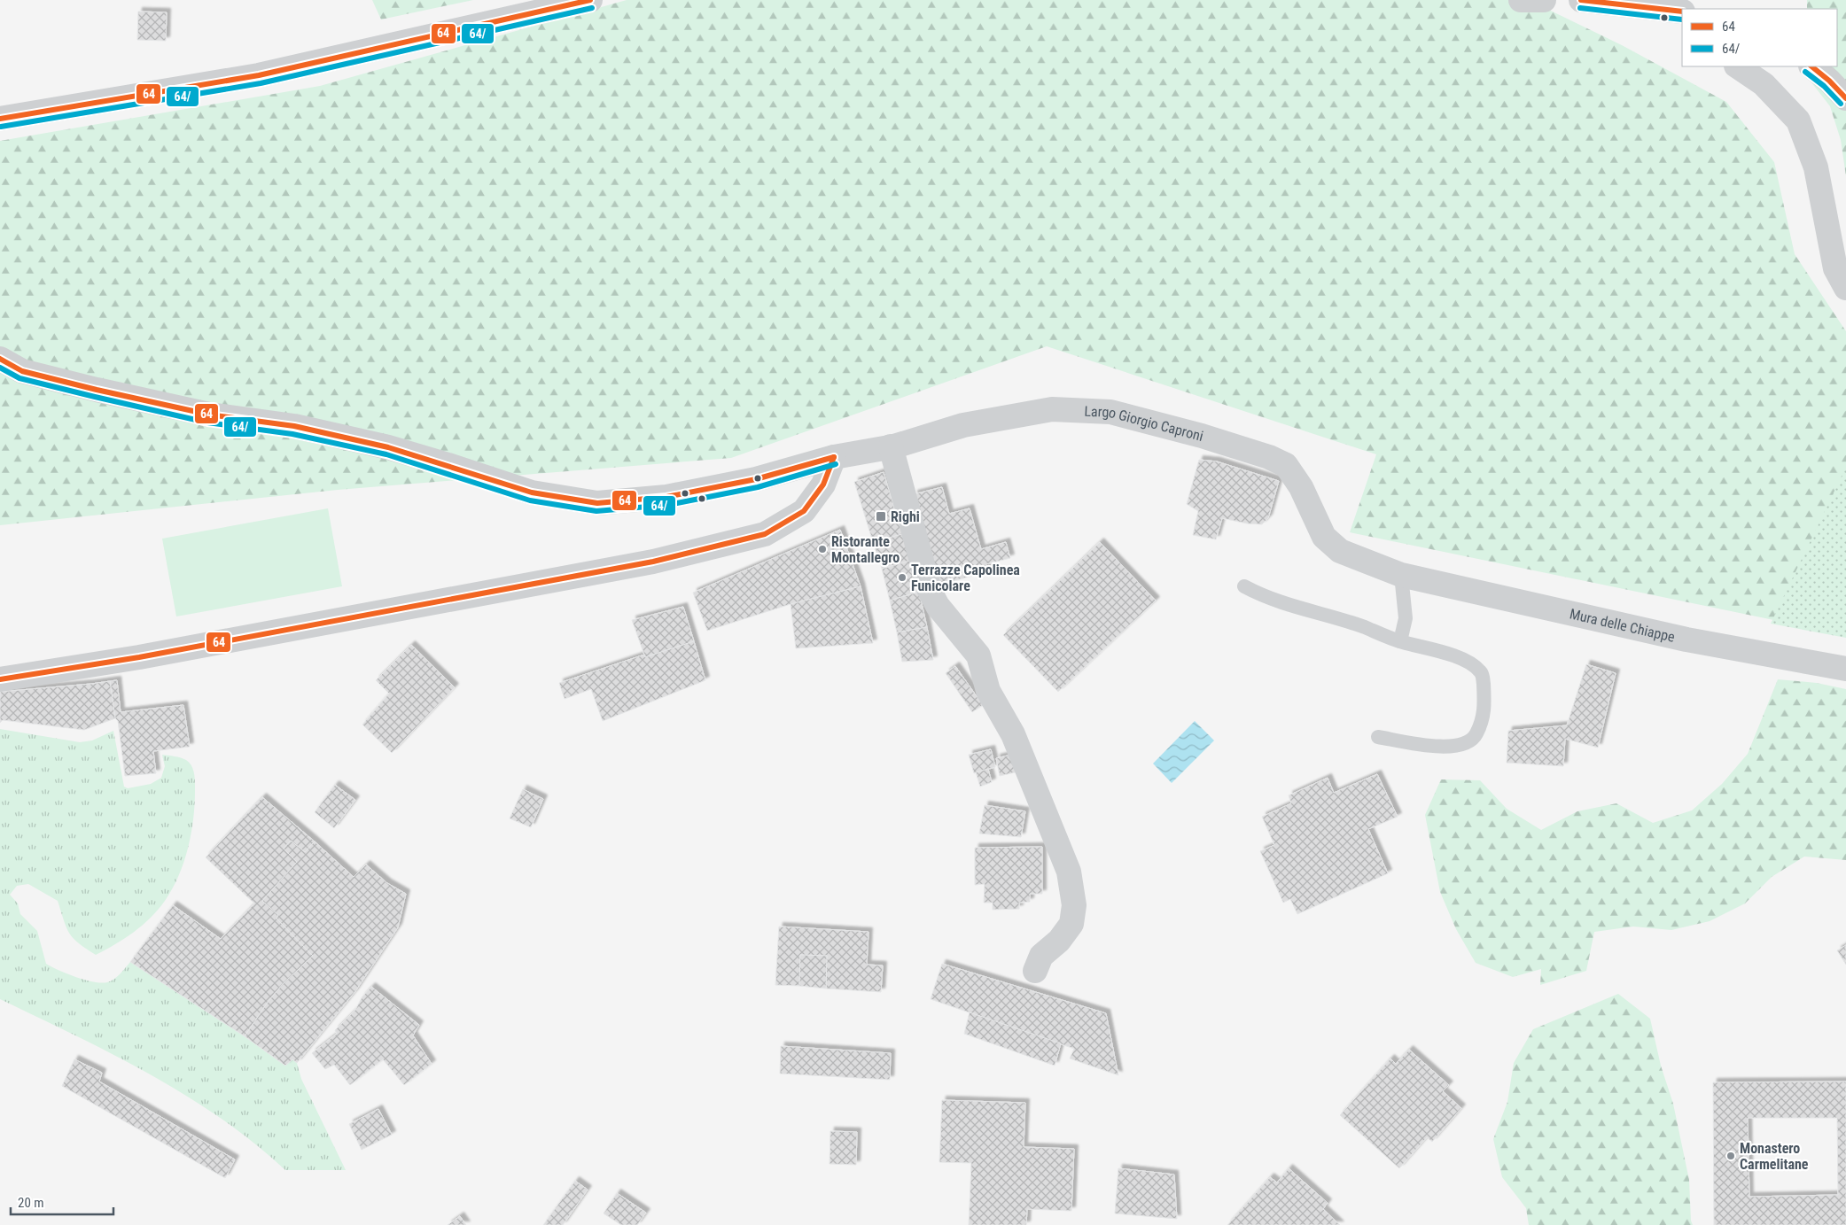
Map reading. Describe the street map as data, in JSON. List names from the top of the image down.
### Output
{
  "streets": {
    "street": ["Largo Giorgio Caproni", "Mura delle Chiappe"]
  },
  "crossings": [
    ["Largo Giorgio Caproni", "Mura delle Chiappe"]
  ],
  "places": {
    "transit": ["Righi"],
    "other": ["Ristorante Montallegro", "Terrazze Capolinea Funicolare", "Monastero Carmelitane"]
  },
  "lines": ["transit line 64", "transit line 64/"],
  "legend": ["64", "64/"],
  "scale_bar": "20 m"
}
